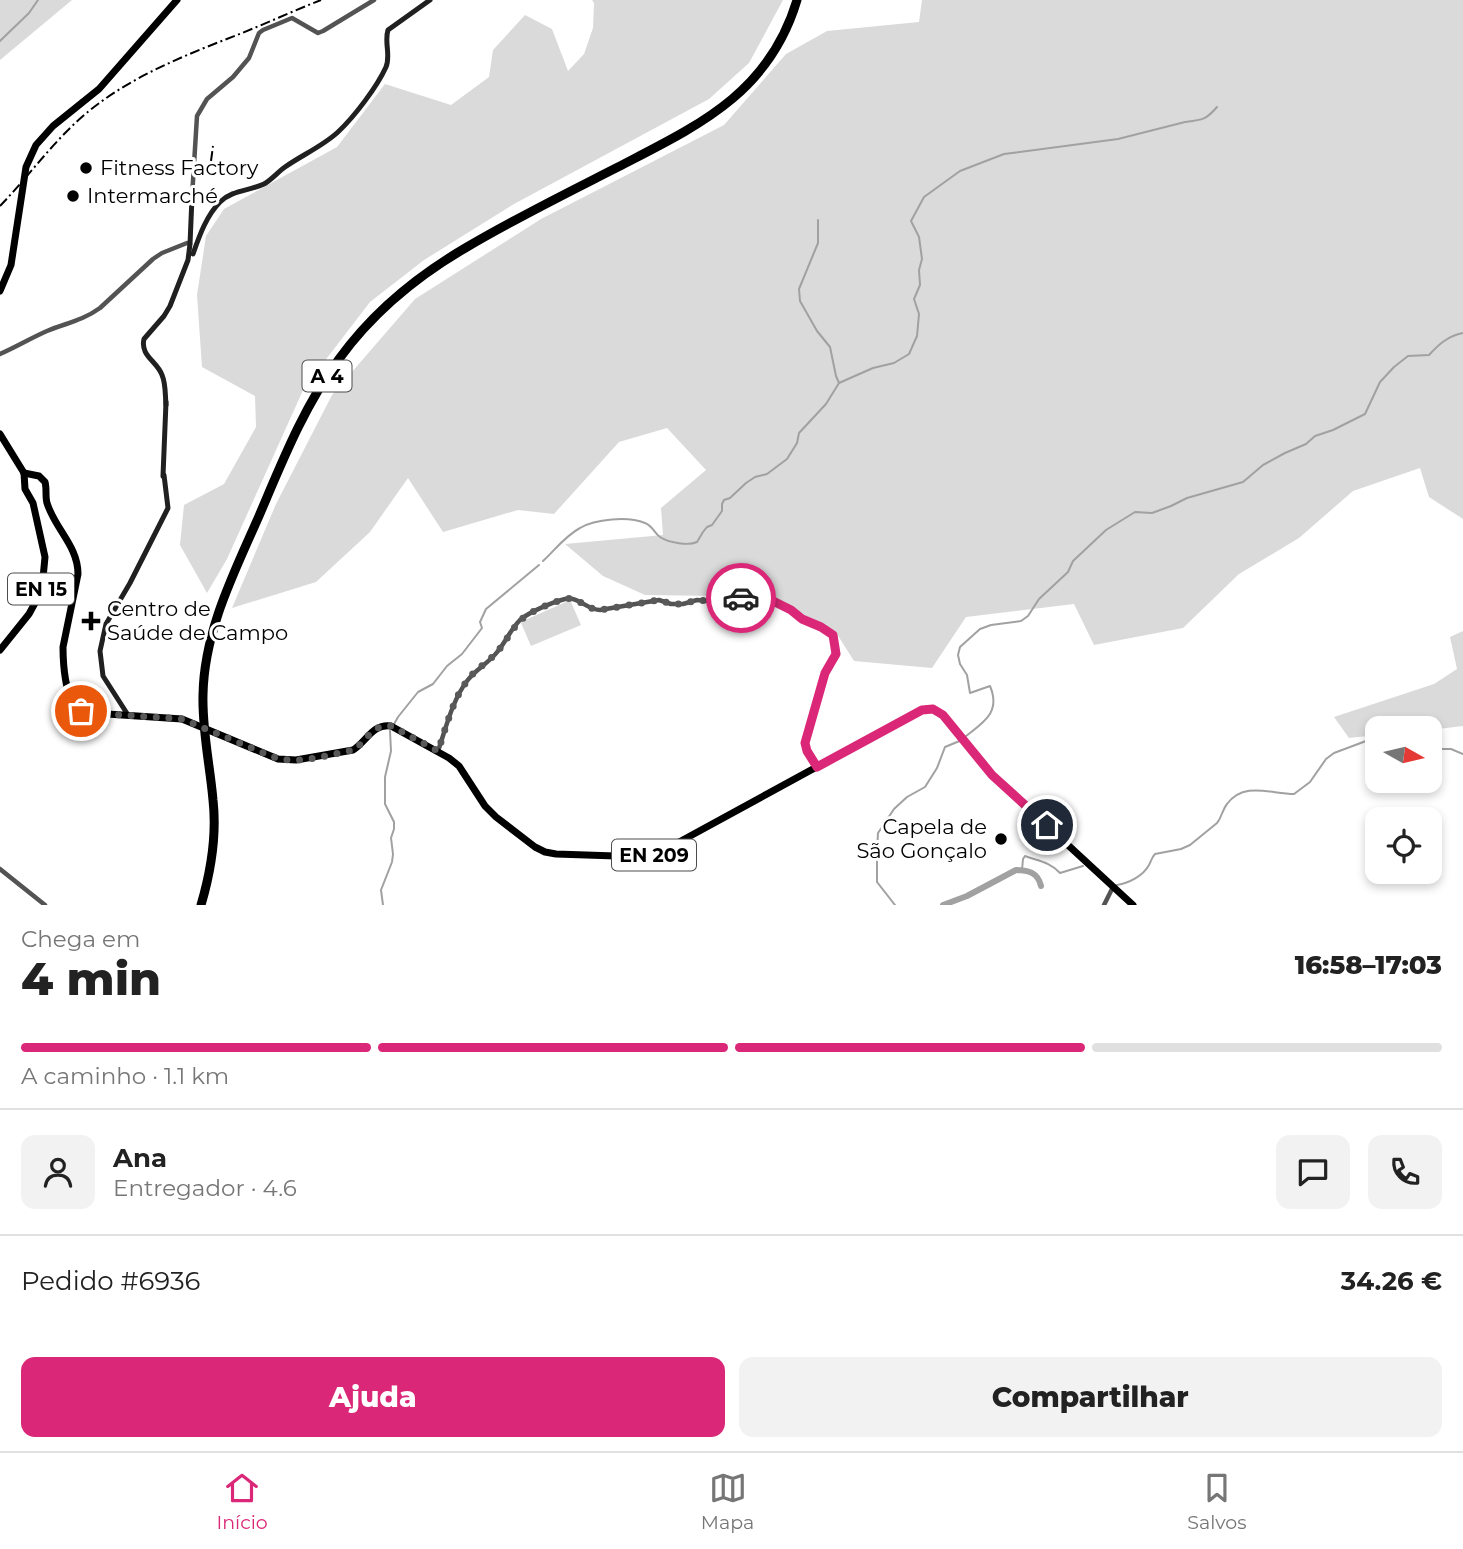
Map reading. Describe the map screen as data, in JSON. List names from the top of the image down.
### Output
{
  "streets": {
    "highway": ["A 4"],
    "main road": ["EN 15", "EN 209"]
  },
  "crossings": [
    ["EN 15", "EN 209"]
  ],
  "places": {
    "other": ["Fitness Factory", "Intermarché", "Capela de São Gonçalo"],
    "health": ["Centro de Saúde de Campo"]
  },
  "north": "right",
  "page": {
    "heading": ["4 min", "Chega em", "16:58–17:03"],
    "panel": [
      "Ana",
      "Entregador · 4.6",
      "Pedido #6936",
      "34.26 €"
    ],
    "bar": "A caminho · 1.1 km",
    "buttons": ["Ajuda", "Compartilhar"],
    "tabs": ["Início", "Mapa", "Salvos"]
  }
}
